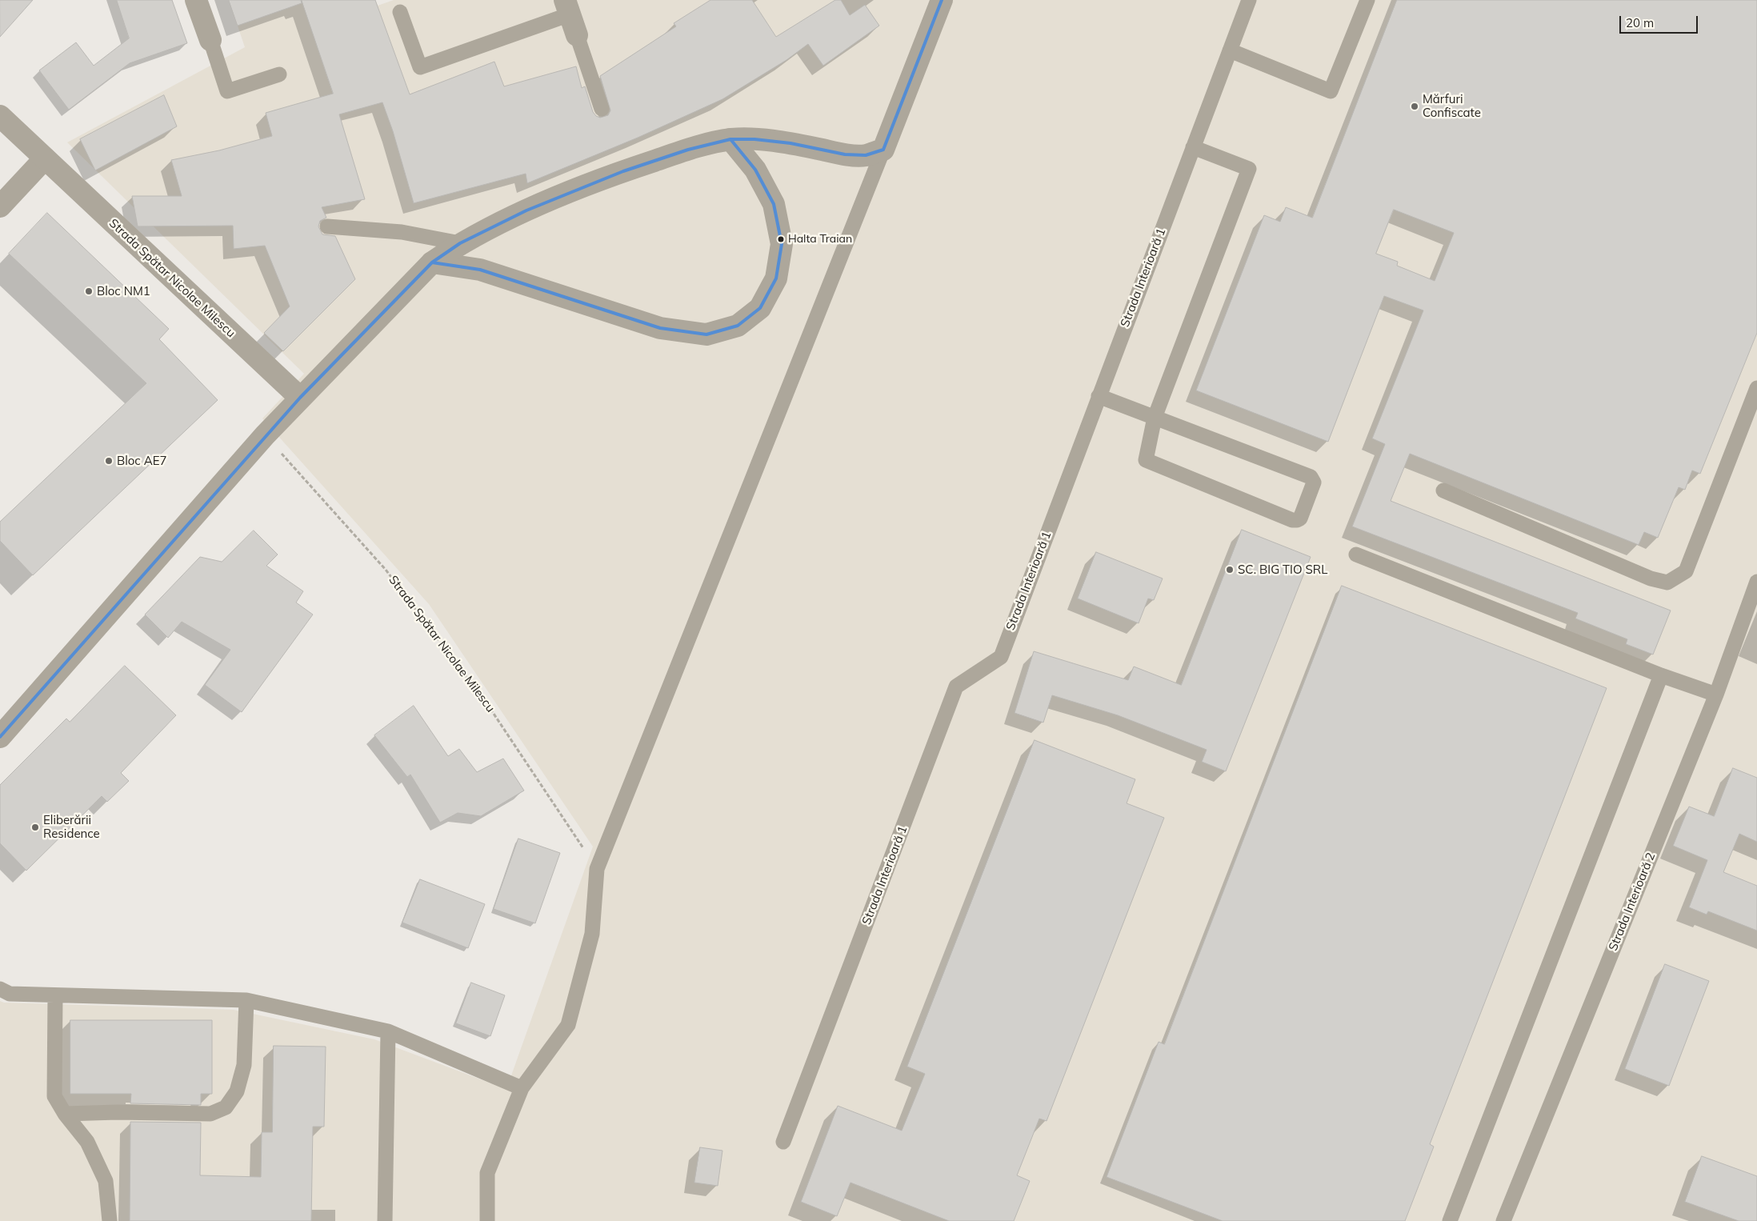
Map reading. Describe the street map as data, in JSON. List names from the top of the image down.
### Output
{
  "streets": {
    "street": ["Strada Spătar Nicolae Milescu"],
    "lane": ["Strada Interioară 1", "Strada Interioară 2"]
  },
  "places": [
    "Mărfuri Confiscate",
    "Halta Traian",
    "Bloc NM1",
    "Bloc AE7",
    "SC. BIG TIO SRL",
    "Eliberării Residence"
  ],
  "scale_bar": "20 m"
}
